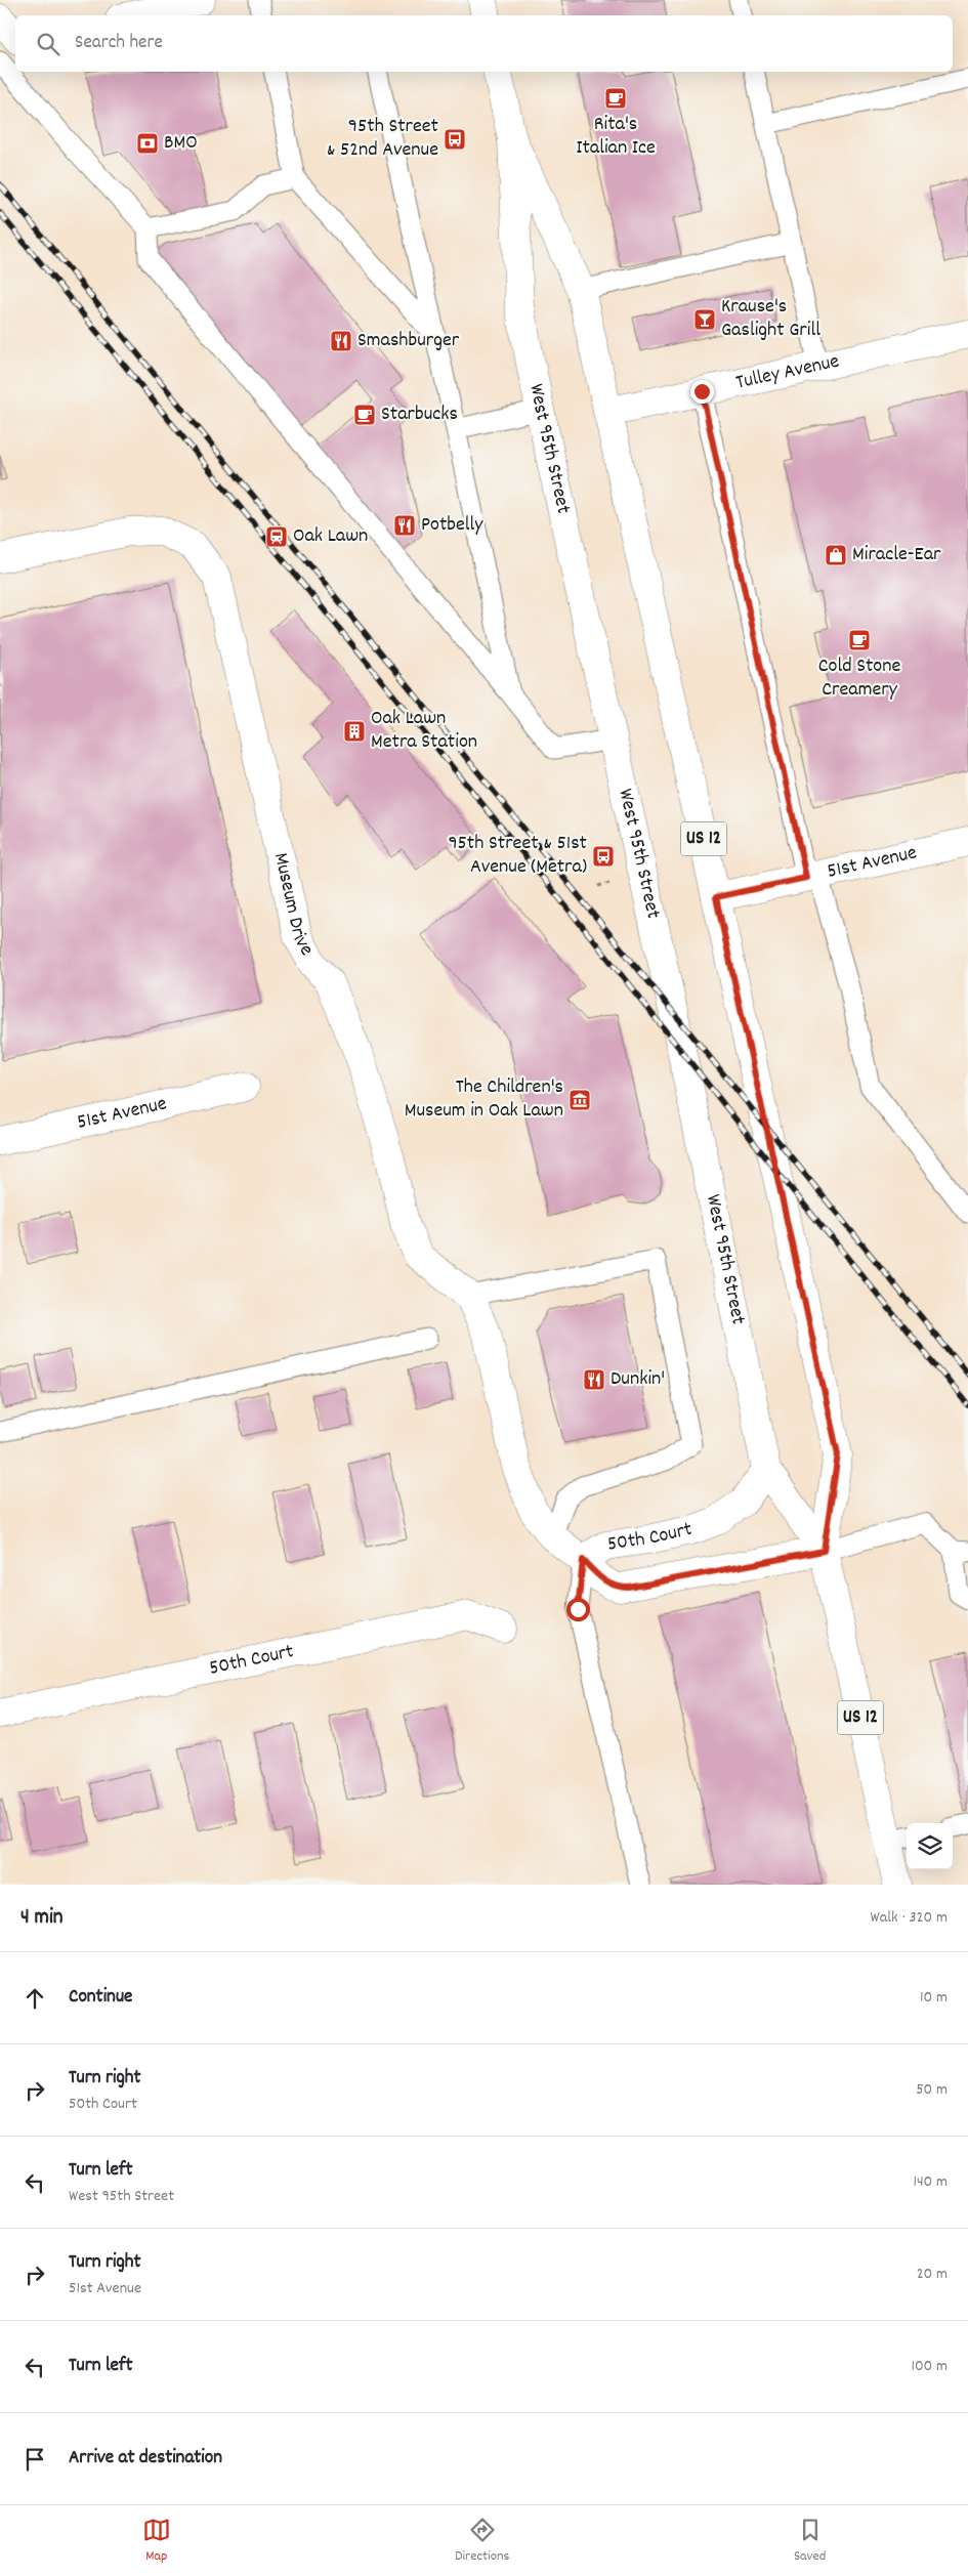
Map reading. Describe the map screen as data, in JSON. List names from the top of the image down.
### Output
{
  "streets": {
    "main road": [
      "Tulley Avenue",
      "West 95th Street",
      "US 12",
      "51st Avenue",
      "Museum Drive",
      "50th Court"
    ]
  },
  "crossings": [
    ["Tulley Avenue", "West 95th Street"],
    ["West 95th Street", "51st Avenue"],
    ["West 95th Street", "50th Court"]
  ],
  "places": {
    "cafe": ["Rita's Italian Ice", "Starbucks", "Cold Stone Creamery"],
    "bus stop": ["95th Street & 52nd Avenue", "95th Street & 51st Avenue (Metra)"],
    "bank": ["BMO"],
    "bar": ["Krause's Gaslight Grill"],
    "restaurant": ["Smashburger", "Potbelly", "Dunkin'"],
    "station": ["Oak Lawn"],
    "shop": ["Miracle-Ear"],
    "building": ["Oak Lawn Metra Station"],
    "museum": ["The Children's Museum in Oak Lawn"]
  },
  "page": {
    "search": "Search here",
    "heading": ["4 min", "Walk · 320 m"],
    "list": [
      ["Continue", "10 m"],
      ["Turn right", "50th Court", "50 m"],
      ["Turn left", "West 95th Street", "140 m"],
      ["Turn right", "51st Avenue", "20 m"],
      ["Turn left", "100 m"],
      "Arrive at destination"
    ],
    "nav": ["Map", "Directions", "Saved"]
  }
}
